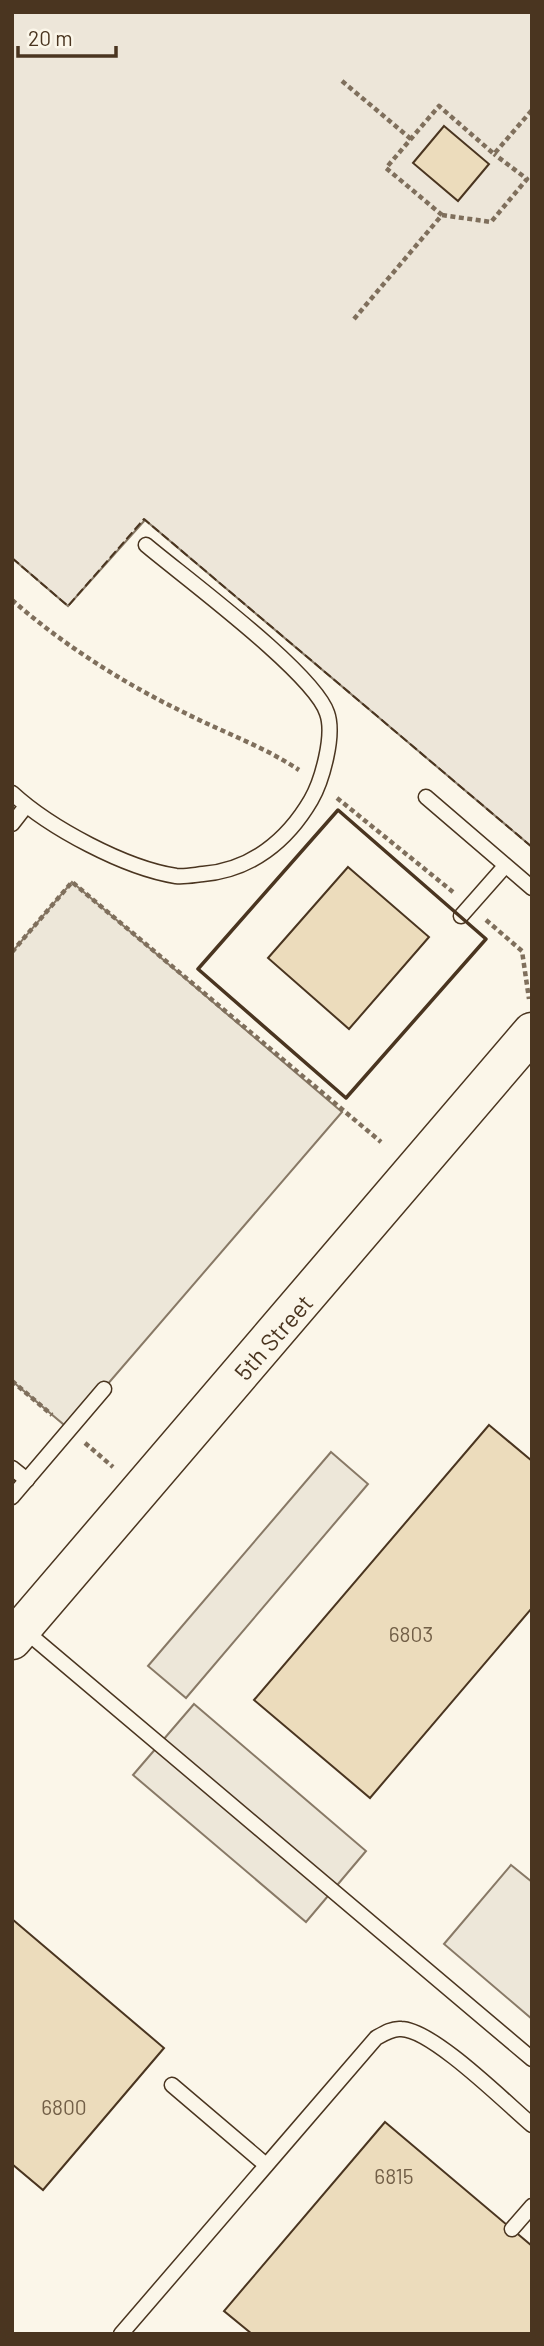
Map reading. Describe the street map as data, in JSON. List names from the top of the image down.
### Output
{
  "streets": {
    "street": ["5th Street"]
  },
  "house_numbers": ["6803", "6800", "6815"],
  "scale_bar": "20 m"
}
